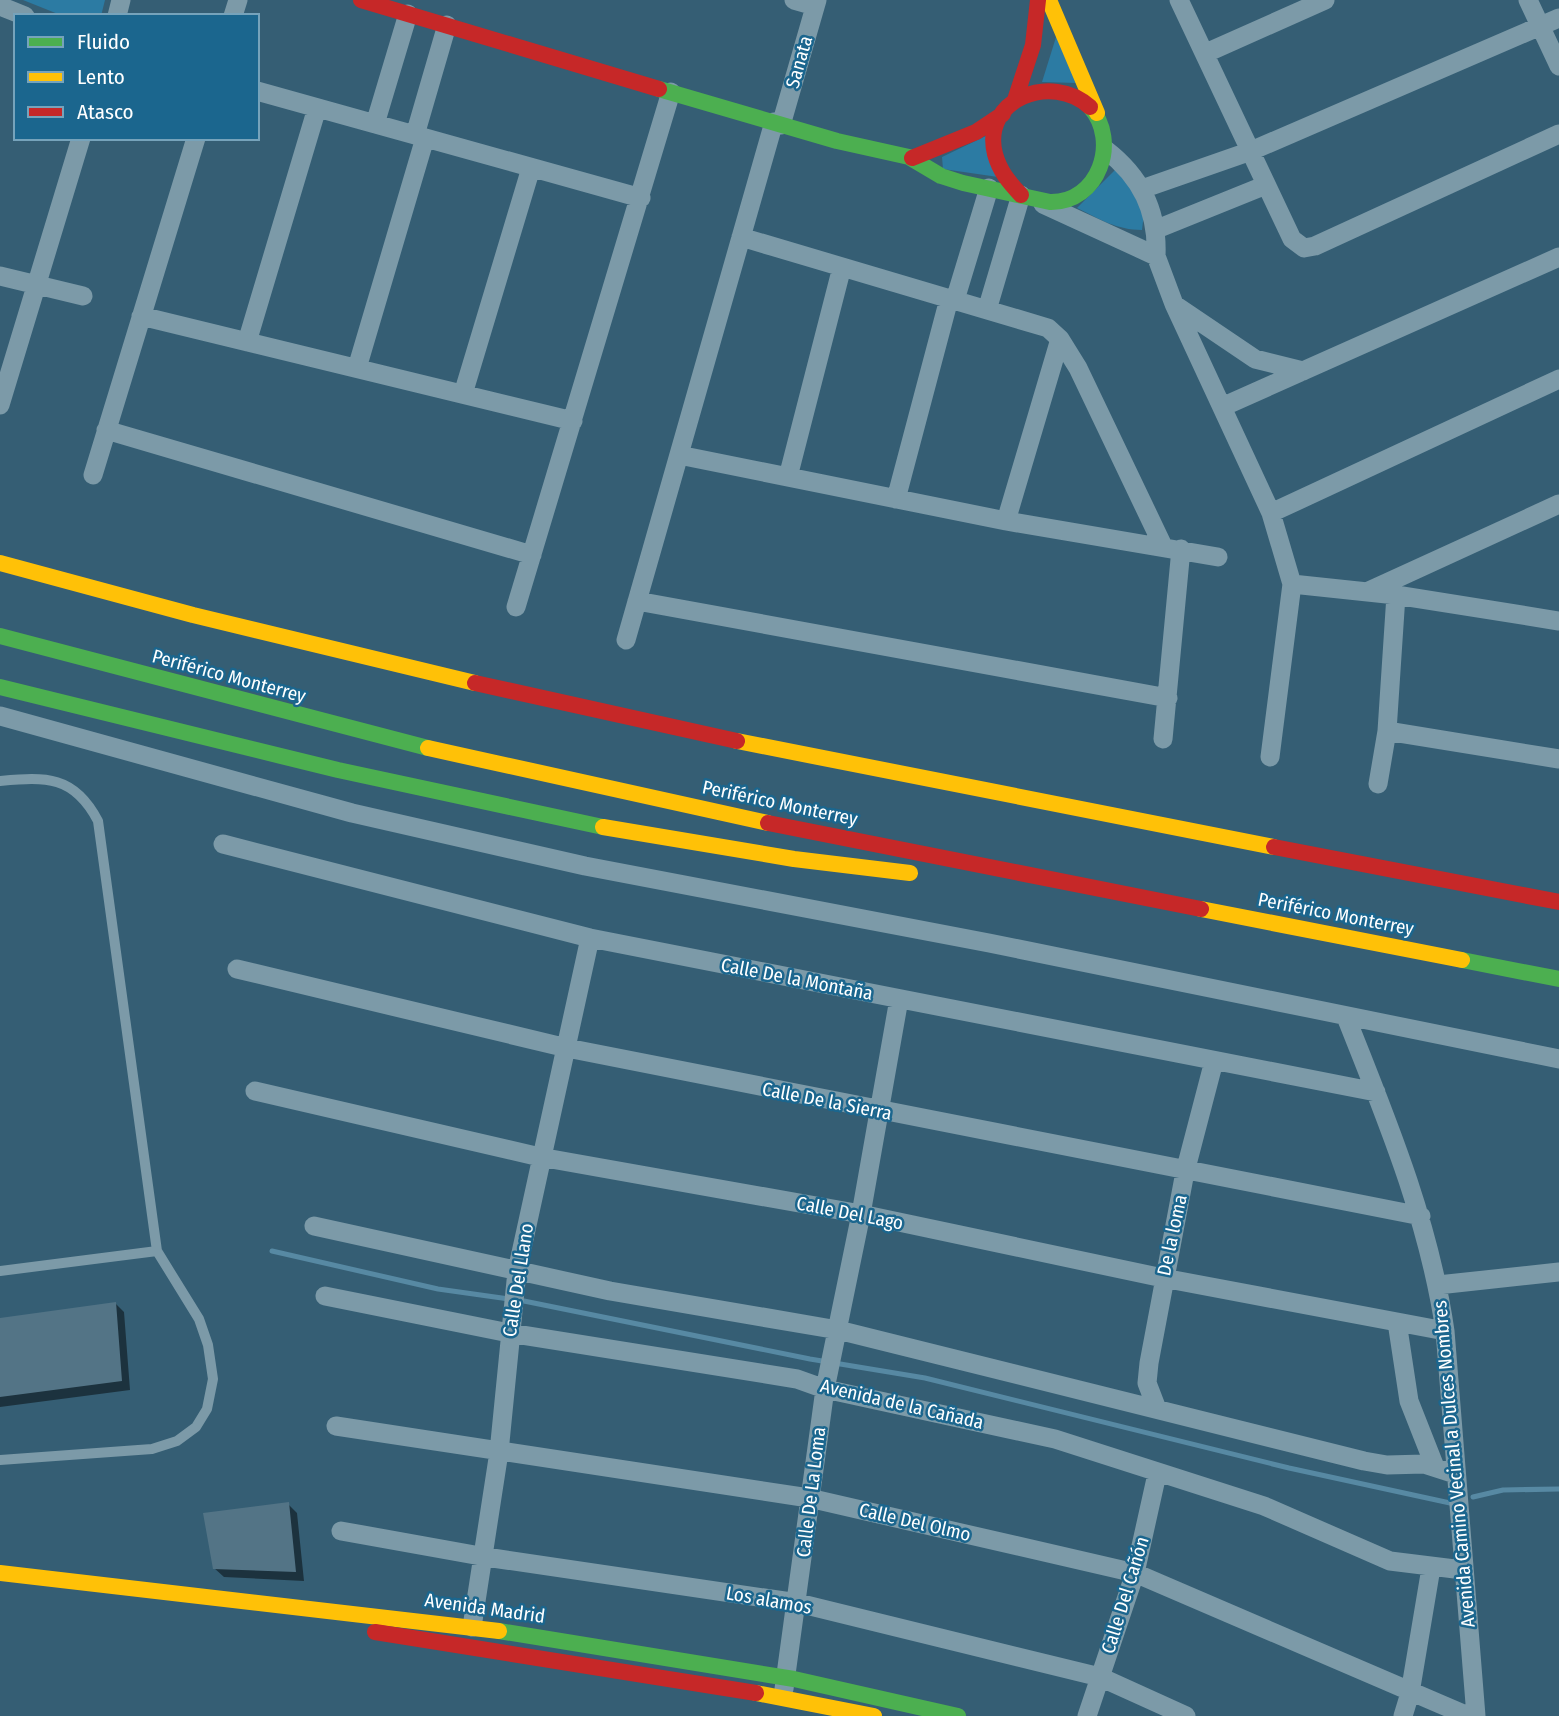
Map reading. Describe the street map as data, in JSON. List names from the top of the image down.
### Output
{
  "streets": {
    "main road": ["Periférico Monterrey", "Avenida Madrid"],
    "street": [
      "Sanata",
      "Calle De la Montaña",
      "Calle De la Sierra",
      "Calle Del Lago",
      "De la loma",
      "Calle Del Llano",
      "Avenida de la Cañada",
      "Avenida Camino Vecinal a Dulces Nombres",
      "Calle De La Loma",
      "Calle Del Olmo",
      "Calle Del Cañón",
      "Los alamos"
    ]
  },
  "crossings": [
    ["Calle De la Montaña", "De la loma"],
    ["Calle De la Montaña", "Calle Del Llano"],
    ["Calle De la Montaña", "Avenida Camino Vecinal a Dulces Nombres"],
    ["Calle De la Montaña", "Calle De La Loma"],
    ["Calle De la Sierra", "De la loma"],
    ["Calle De la Sierra", "Calle Del Llano"],
    ["Calle De la Sierra", "Avenida Camino Vecinal a Dulces Nombres"],
    ["Calle De la Sierra", "Calle De La Loma"],
    ["Calle Del Lago", "De la loma"],
    ["Calle Del Lago", "Calle Del Llano"],
    ["Calle Del Lago", "Avenida Camino Vecinal a Dulces Nombres"],
    ["Calle Del Lago", "Calle De La Loma"],
    ["Calle Del Llano", "Avenida de la Cañada"],
    ["Calle Del Llano", "Calle Del Olmo"],
    ["Calle Del Llano", "Los alamos"],
    ["Calle Del Llano", "Avenida Madrid"],
    ["Avenida de la Cañada", "Avenida Camino Vecinal a Dulces Nombres"],
    ["Avenida de la Cañada", "Calle De La Loma"],
    ["Avenida de la Cañada", "Calle Del Cañón"],
    ["Calle De La Loma", "Calle Del Olmo"],
    ["Calle De La Loma", "Los alamos"],
    ["Calle De La Loma", "Avenida Madrid"],
    ["Calle Del Olmo", "Calle Del Cañón"],
    ["Calle Del Cañón", "Los alamos"]
  ],
  "legend": ["Fluido", "Lento", "Atasco"]
}
